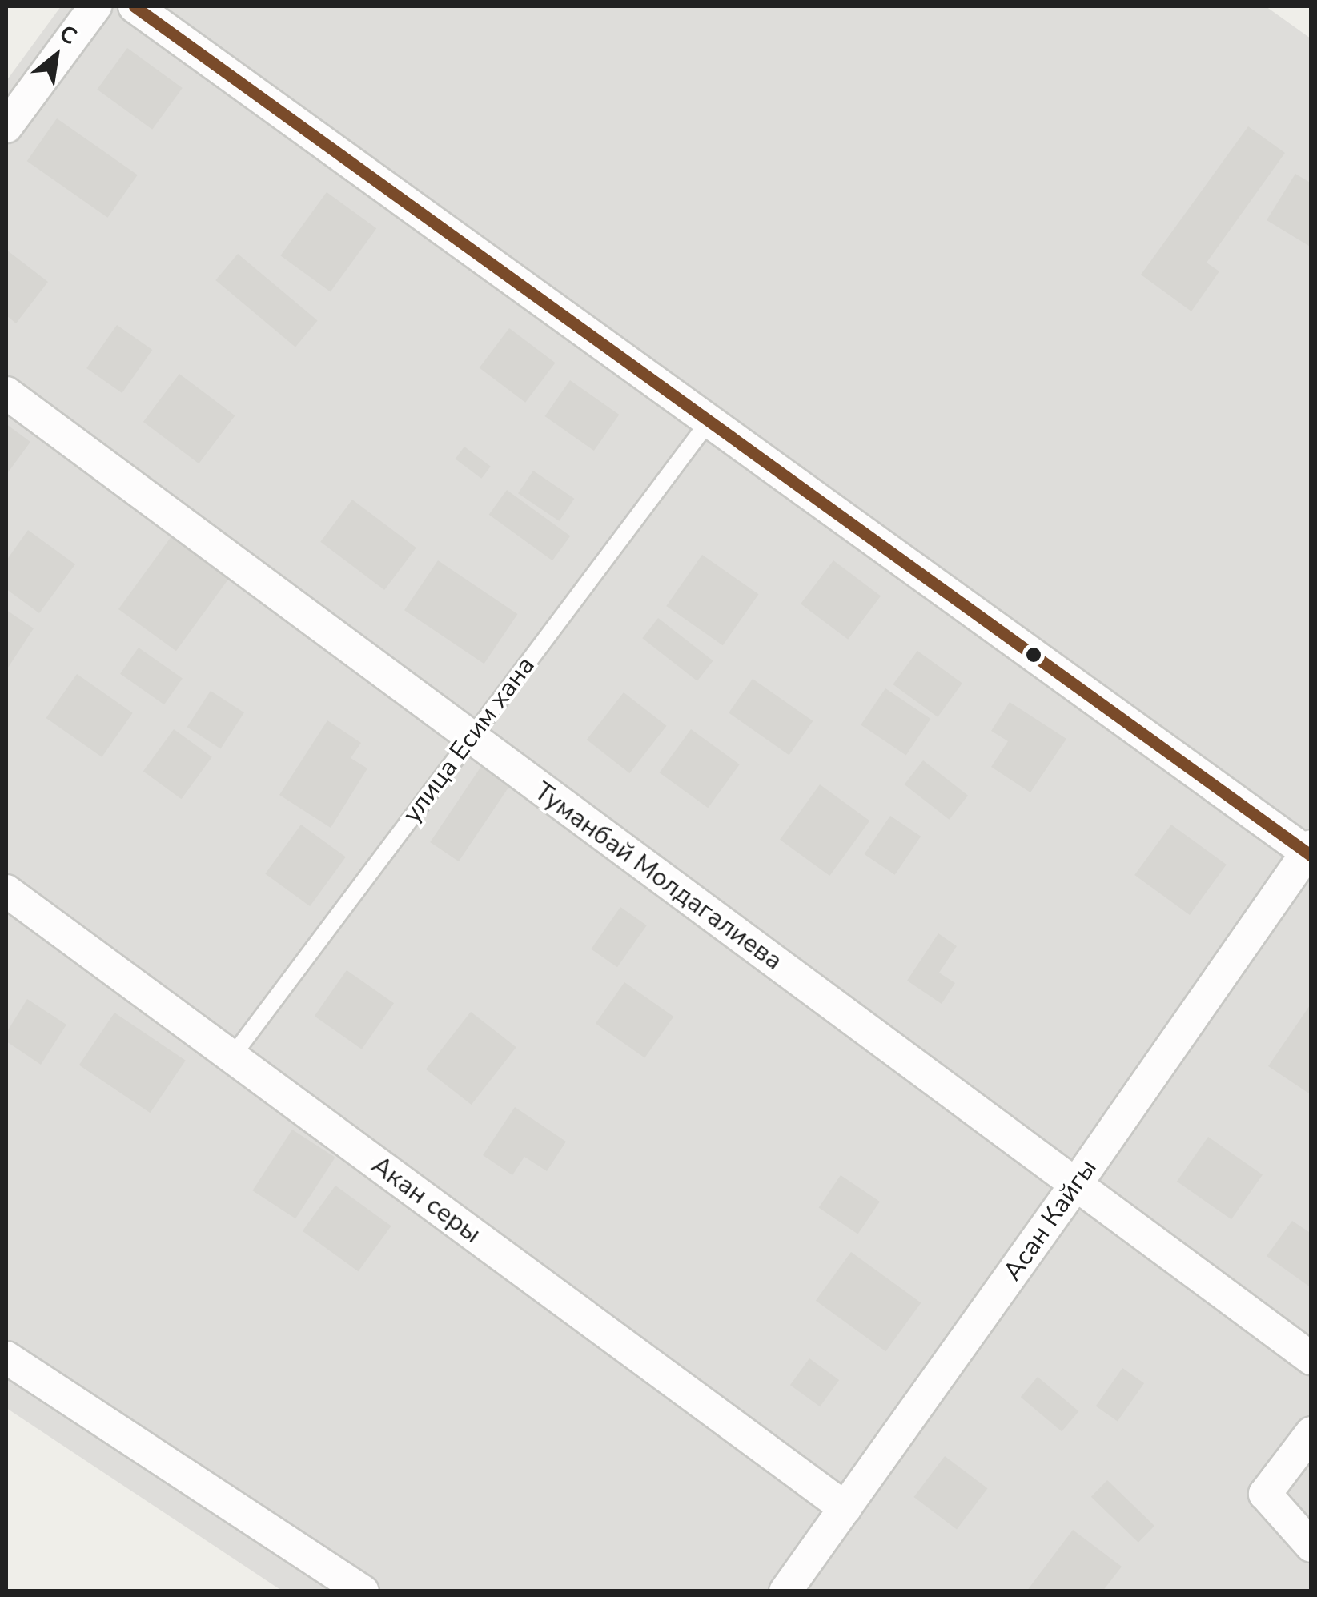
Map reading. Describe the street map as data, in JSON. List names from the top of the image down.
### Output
{
  "streets": {
    "street": ["Туманбай Молдагалиева", "Акан серы", "Асан Кайгы"],
    "lane": ["улица Есим хана"]
  },
  "crossings": [
    ["улица Есим хана", "Туманбай Молдагалиева"],
    ["улица Есим хана", "Акан серы"],
    ["Туманбай Молдагалиева", "Асан Кайгы"],
    ["Акан серы", "Асан Кайгы"]
  ],
  "north": "top right"
}
